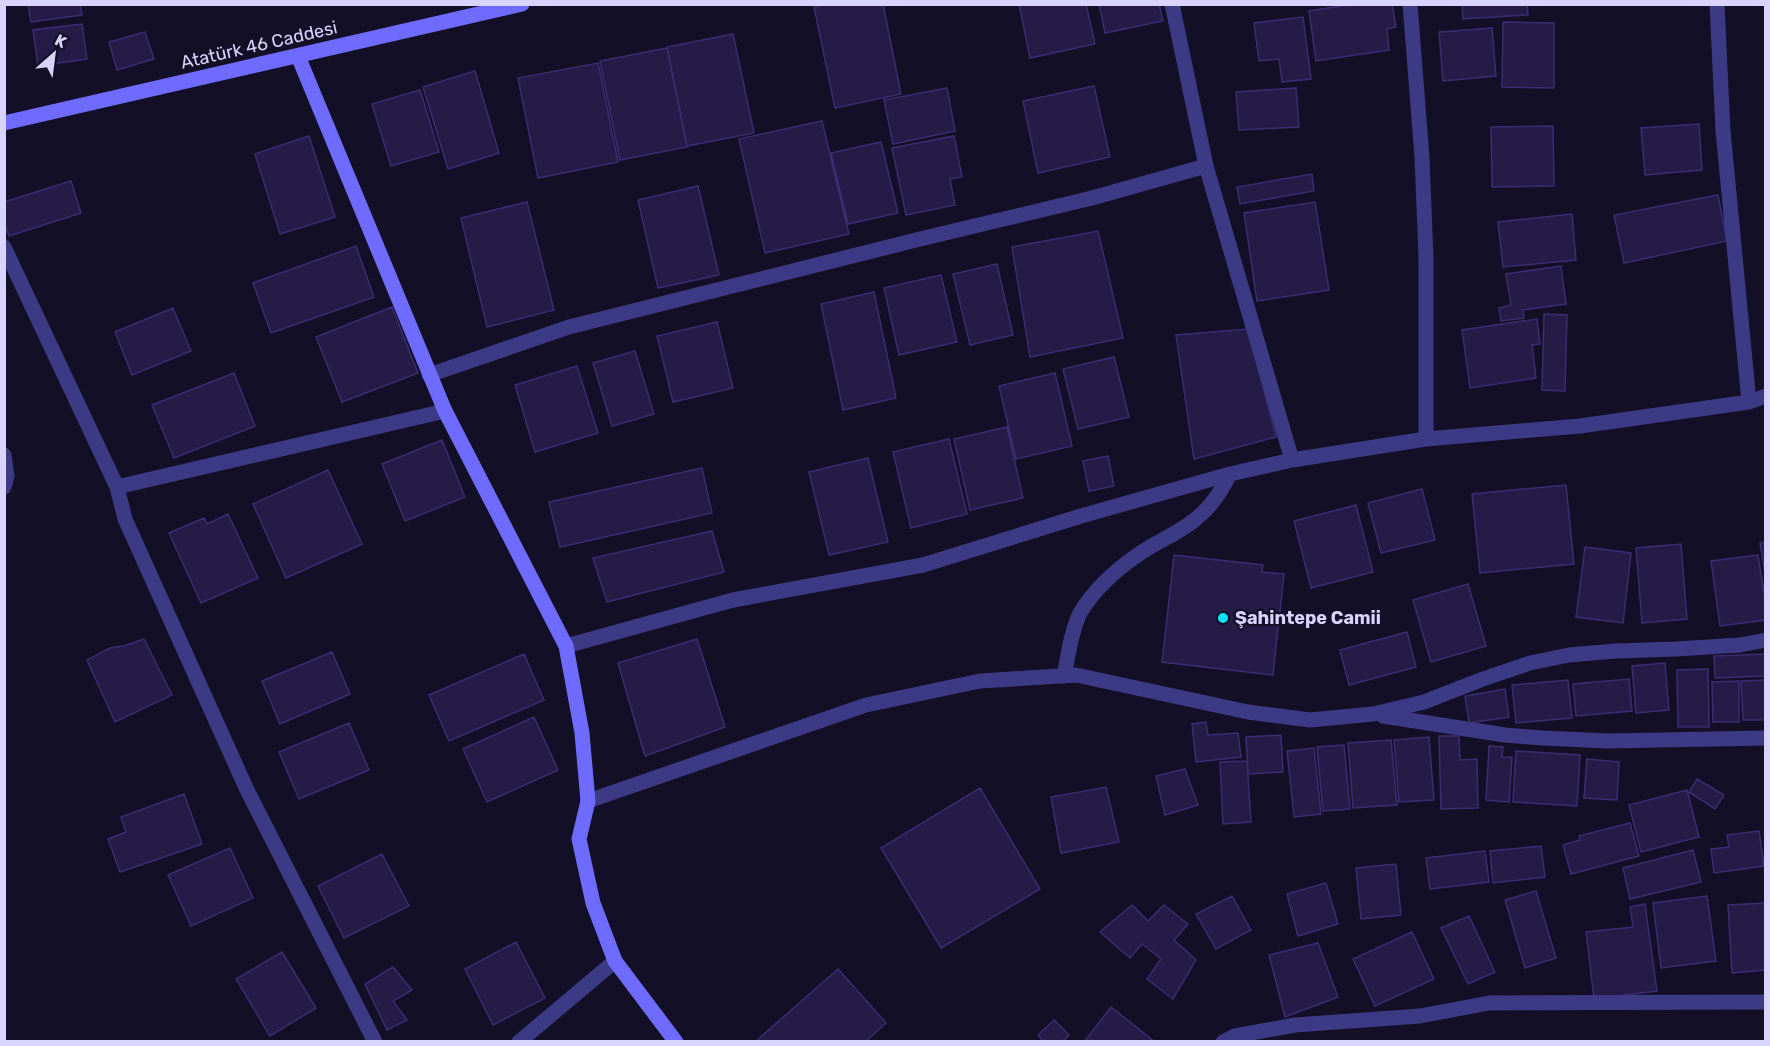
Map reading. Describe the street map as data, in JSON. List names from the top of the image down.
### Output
{
  "streets": {
    "street": ["Atatürk 46 Caddesi"]
  },
  "places": ["Şahintepe Camii"],
  "north": "top right"
}
